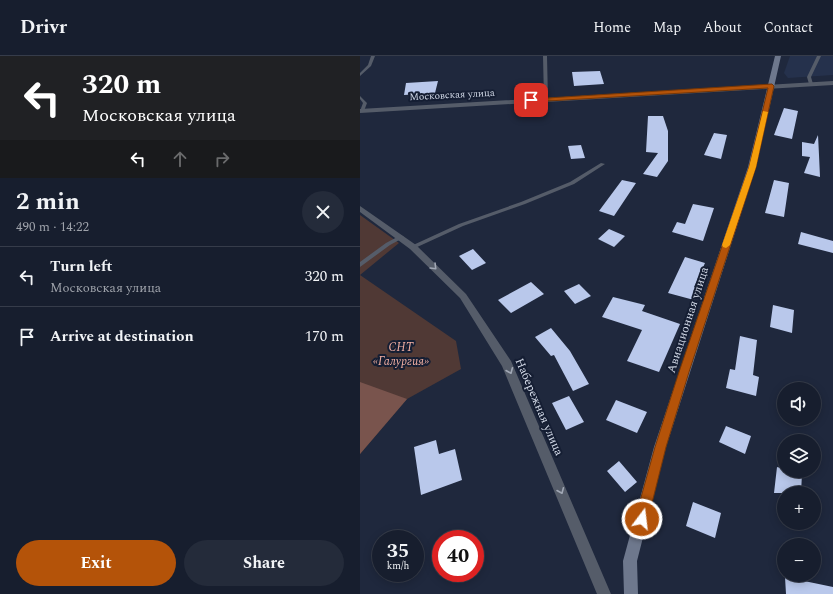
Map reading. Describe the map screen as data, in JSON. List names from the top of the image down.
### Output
{
  "streets": {
    "street": ["Московская улица", "Авиационная улица", "Набережная улица"]
  },
  "crossings": [
    ["Московская улица", "Авиационная улица"]
  ],
  "one_way": ["Набережная улица"],
  "parks": ["СНТ «Галургия»"],
  "page": {
    "header": "Drivr",
    "nav": [
      "Home",
      "Map",
      "About",
      "Contact"
    ],
    "turn": ["320 m", "Московская улица"],
    "heading": ["2 min", "490 m · 14:22"],
    "list": [
      {
        "name": "Turn left",
        "note": "Московская улица",
        "value": "320 m"
      },
      {
        "name": "Arrive at destination",
        "value": "170 m"
      }
    ],
    "map_buttons": ["+", "−"],
    "speed": "35 km/h",
    "limit": "40",
    "buttons": ["Exit", "Share"]
  }
}
